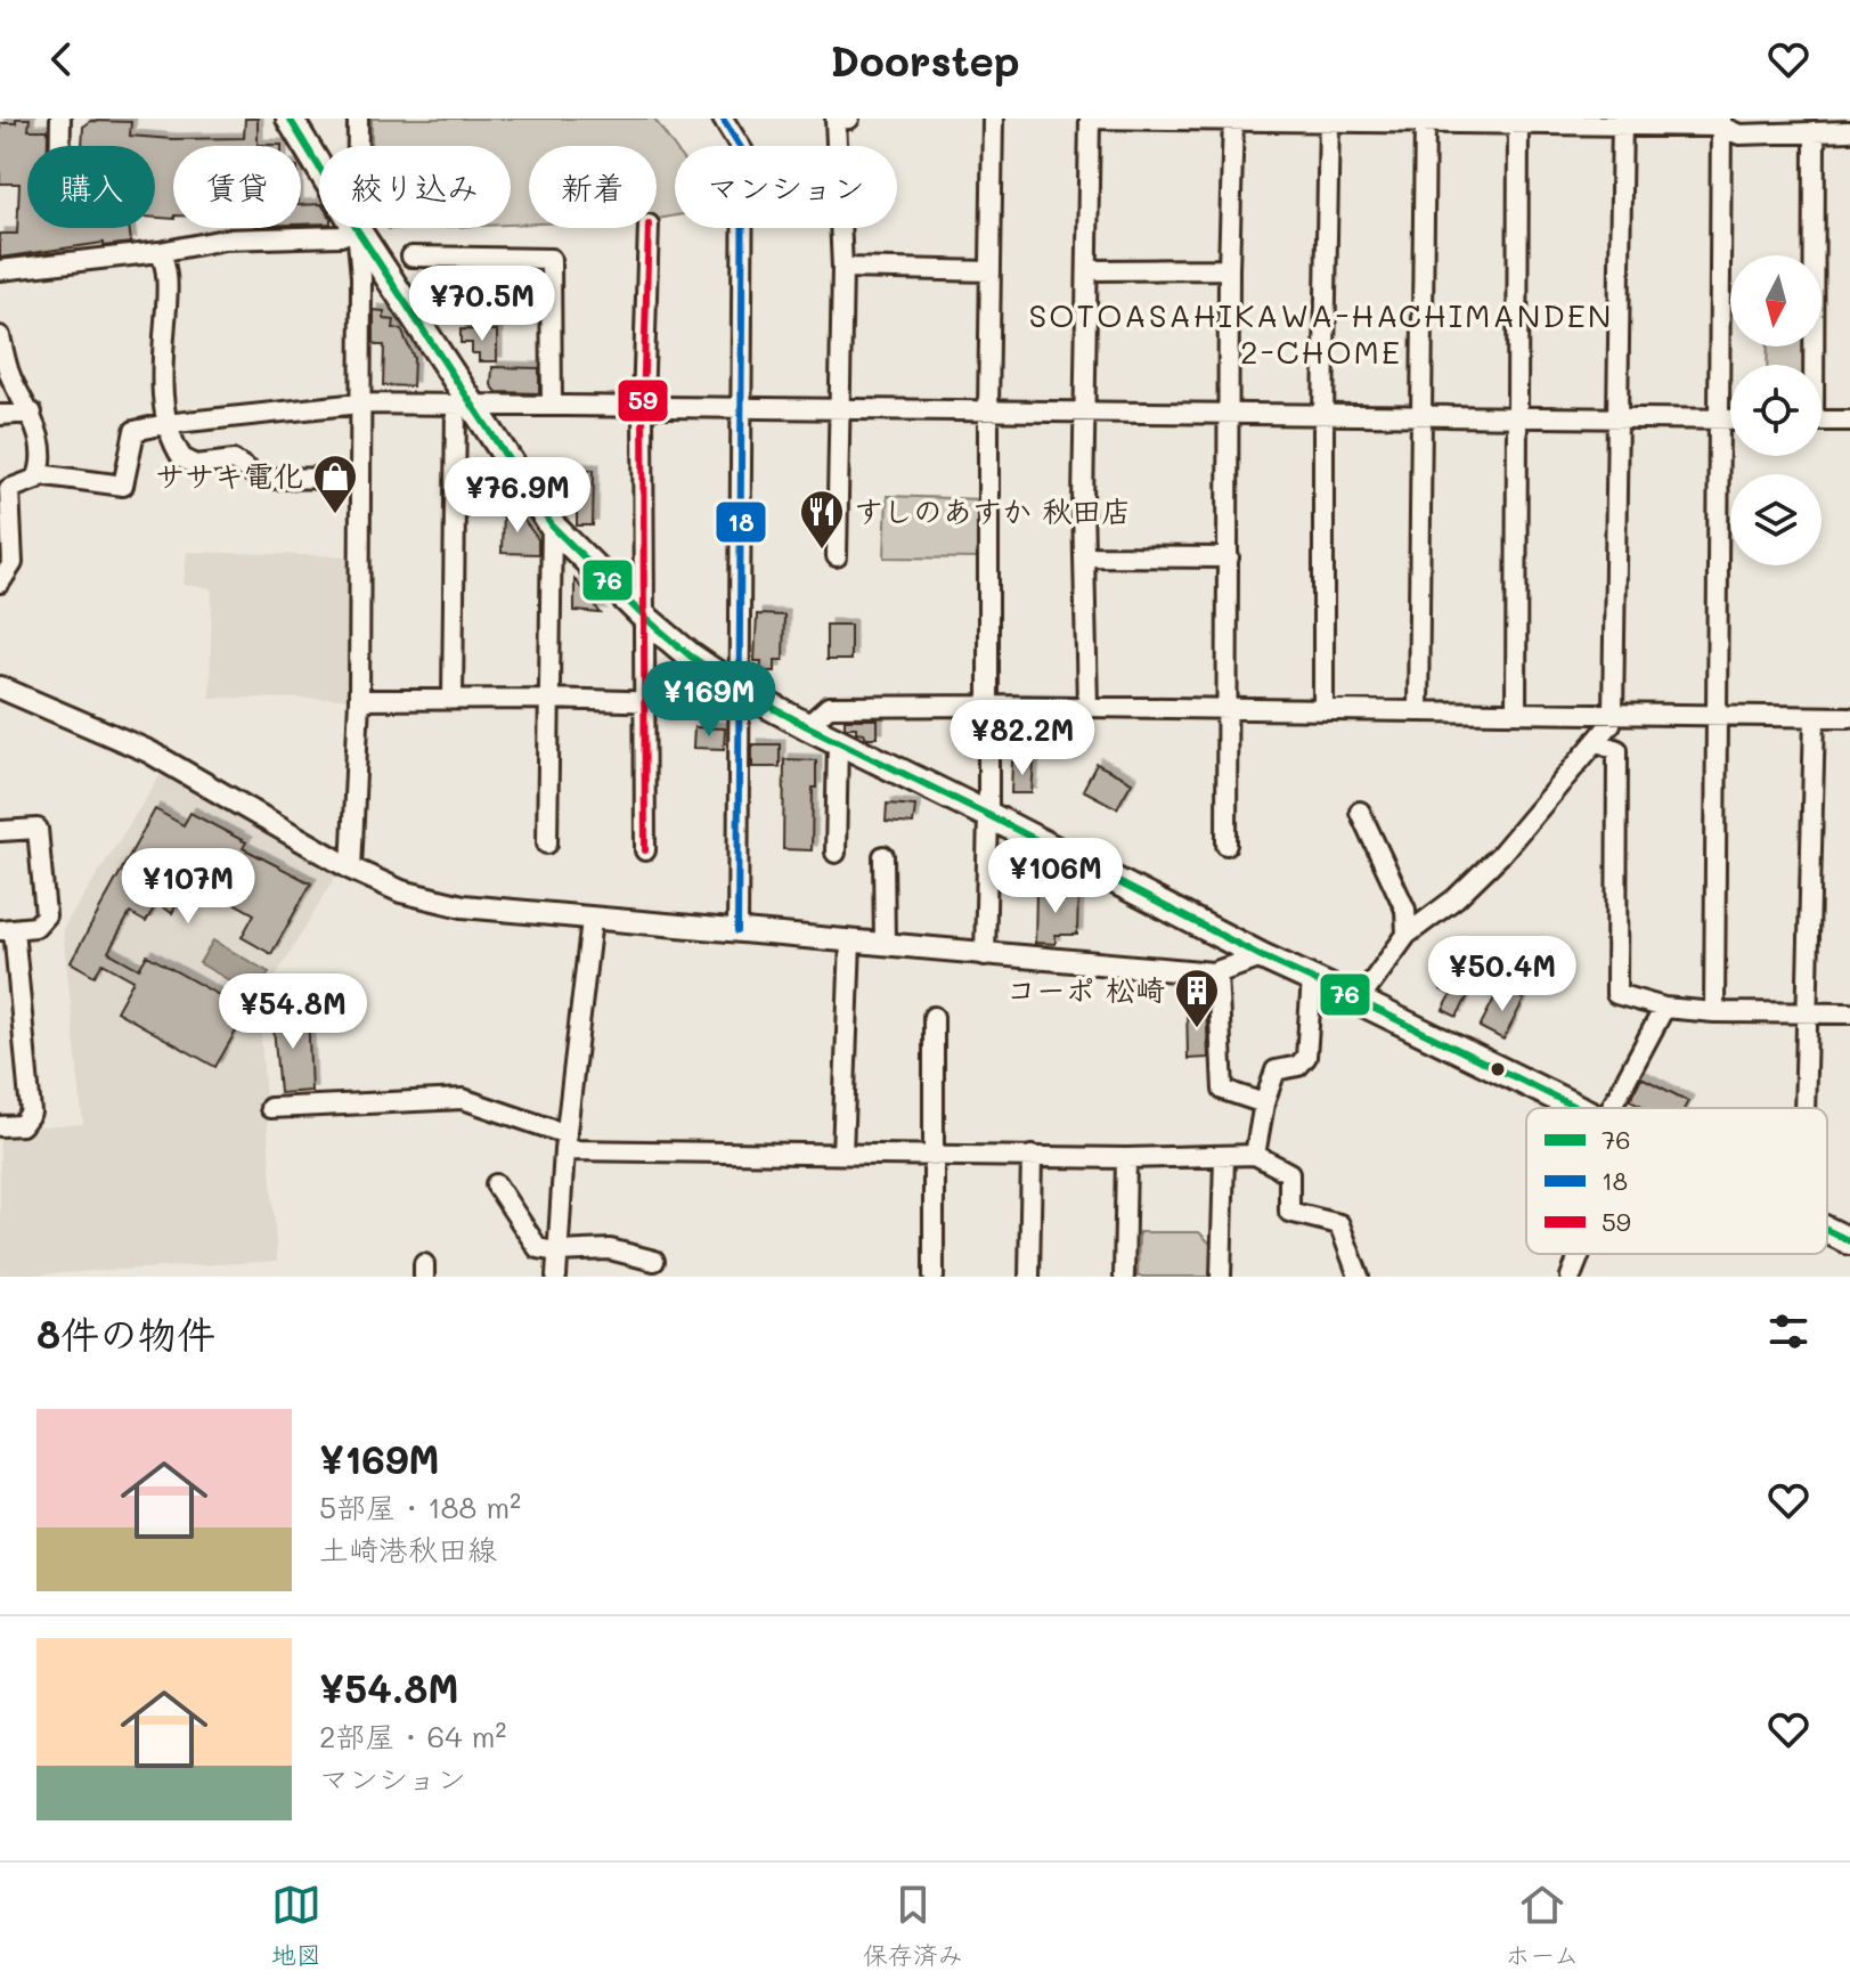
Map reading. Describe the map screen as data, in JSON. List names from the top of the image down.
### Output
{
  "districts": ["SOTOASAHIKAWA-HACHIMANDEN 2-CHOME"],
  "places": {
    "shop": ["ササキ電化"],
    "restaurant": ["すしのあすか 秋田店"],
    "building": ["コーポ 松崎"]
  },
  "lines": ["transit line 76", "transit line 18", "transit line 59"],
  "legend": ["76", "18", "59"],
  "north": "bottom",
  "page": {
    "header": "Doorstep",
    "chip": [
      "購入",
      "賃貸",
      "絞り込み",
      "新着",
      "マンション"
    ],
    "price": [
      "¥70.5M",
      "¥76.9M",
      "¥169M",
      "¥82.2M",
      "¥106M",
      "¥107M",
      "¥50.4M",
      "¥54.8M"
    ],
    "heading": "8件の物件",
    "list": [
      {
        "name": "¥169M",
        "note": "5部屋 · 188 m² · 土崎港秋田線"
      },
      {
        "name": "¥54.8M",
        "note": "2部屋 · 64 m² · マンション"
      }
    ],
    "tabs": ["地図", "保存済み", "ホーム"]
  }
}
